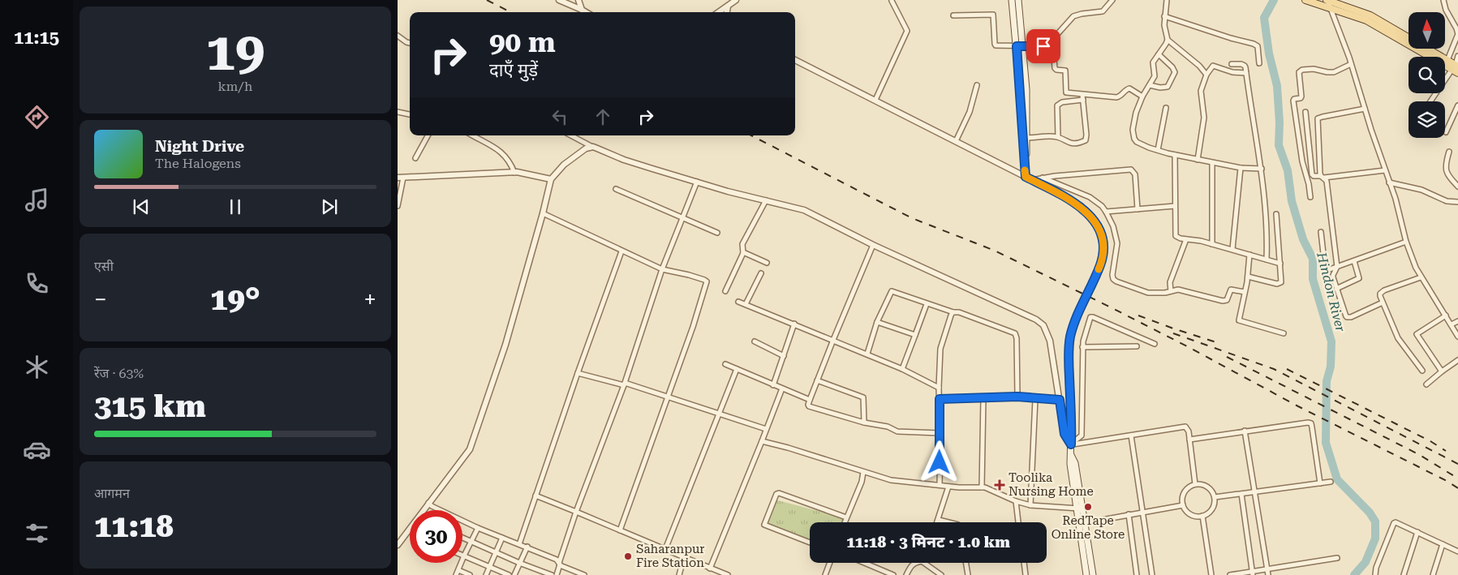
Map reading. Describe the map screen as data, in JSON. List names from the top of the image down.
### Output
{
  "water": ["Hindon River"],
  "places": {
    "health": ["Toolika Nursing Home"],
    "other": ["RedTape Online Store", "Saharanpur Fire Station"]
  },
  "north": "top",
  "page": {
    "tabs": "11:15",
    "tile": [
      ["19", "km/h"],
      "एसी",
      ["रेंज · 63%", "315 km"],
      ["आगमन", "11:18"]
    ],
    "turn": ["90 m", "दाएँ मुड़ें"],
    "song": ["Night Drive", "The Halogens"],
    "heat": ["−", "19°", "+"],
    "limit": "30",
    "trip": "11:18 · 3 मिनट · 1.0 km"
  }
}
